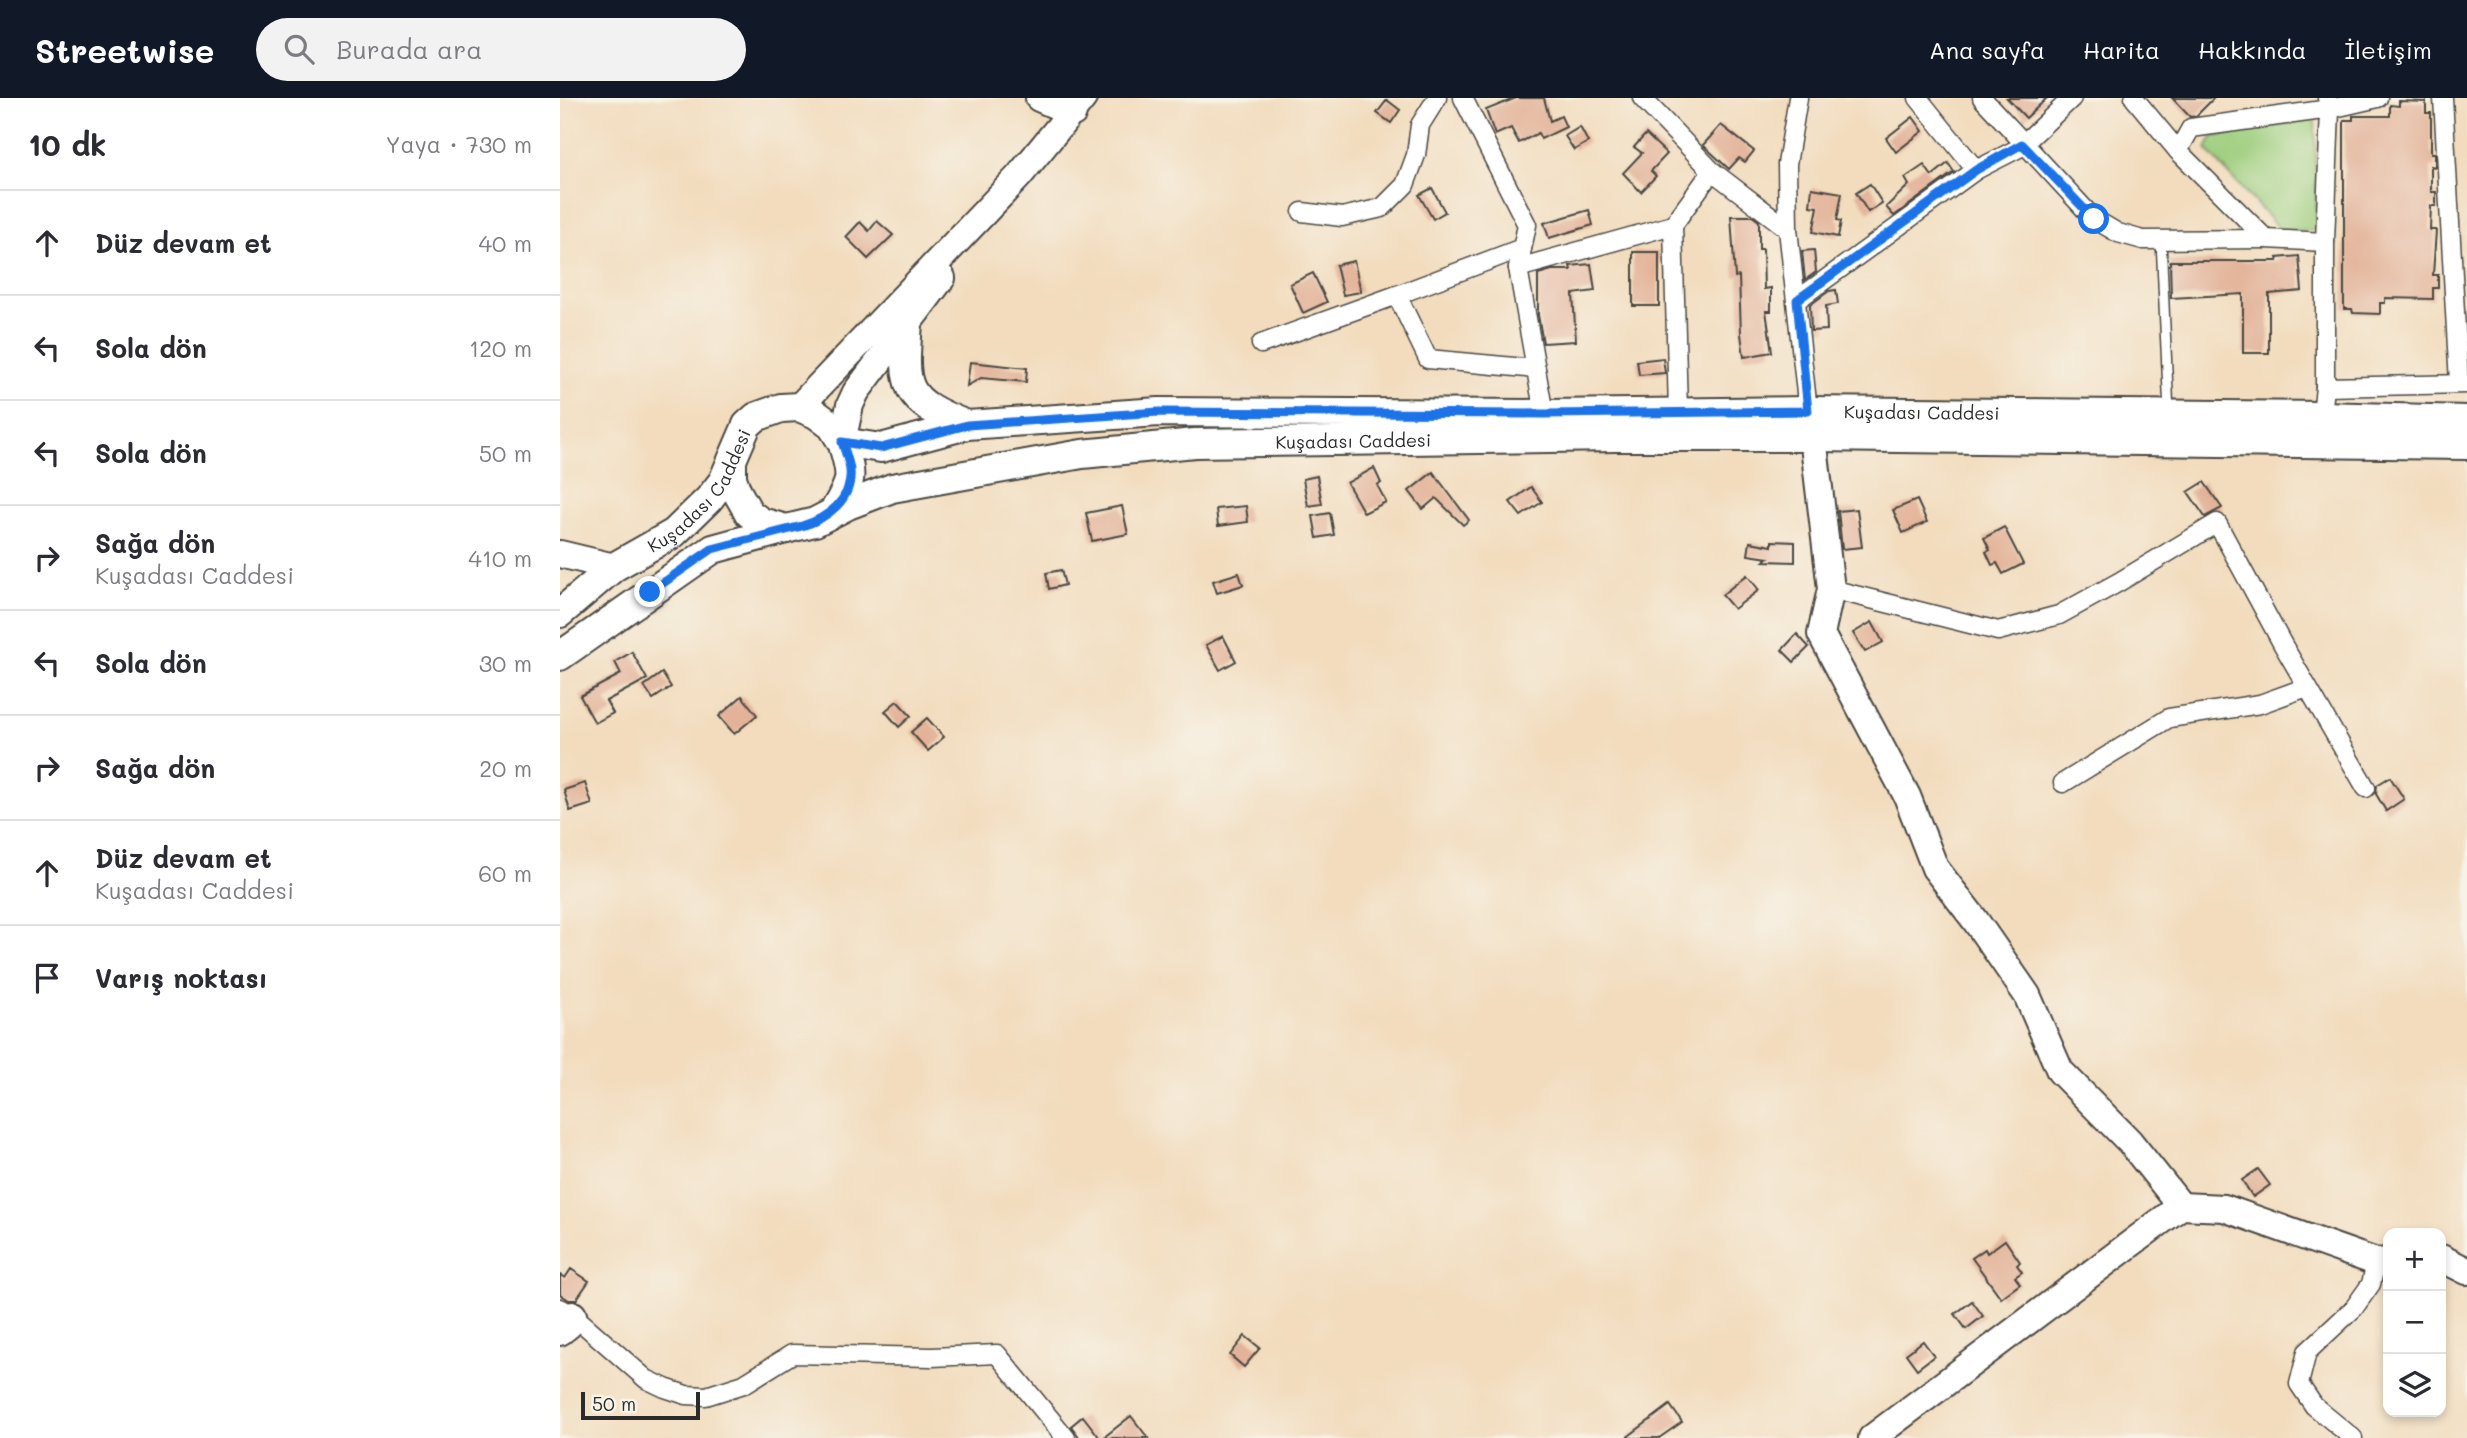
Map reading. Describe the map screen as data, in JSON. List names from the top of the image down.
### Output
{
  "streets": {
    "main road": ["Kuşadası Caddesi"]
  },
  "scale_bar": "50 m",
  "page": {
    "header": "Streetwise",
    "search": "Burada ara",
    "nav": [
      "Ana sayfa",
      "Harita",
      "Hakkında",
      "İletişim"
    ],
    "heading": ["10 dk", "Yaya · 730 m"],
    "list": [
      ["Düz devam et", "40 m"],
      ["Sola dön", "120 m"],
      ["Sola dön", "50 m"],
      ["Sağa dön", "Kuşadası Caddesi", "410 m"],
      ["Sola dön", "30 m"],
      ["Sağa dön", "20 m"],
      ["Düz devam et", "Kuşadası Caddesi", "60 m"],
      "Varış noktası"
    ],
    "map_buttons": ["+", "−"],
    "scale": "50 m"
  }
}
